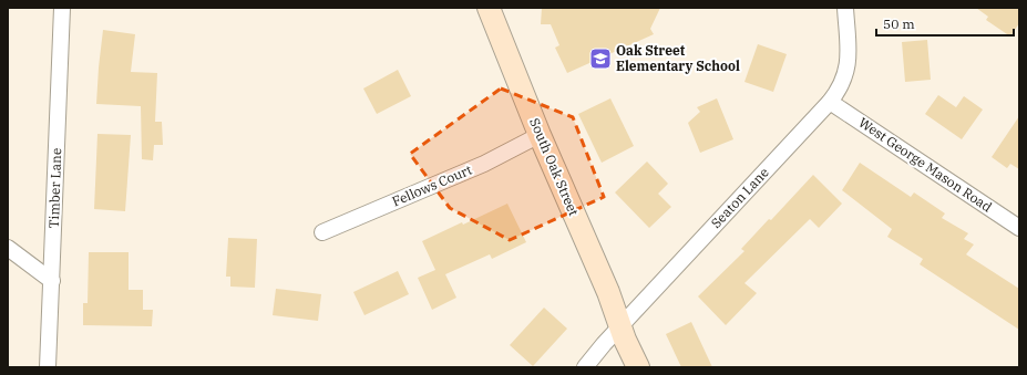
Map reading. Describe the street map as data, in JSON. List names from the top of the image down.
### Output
{
  "streets": {
    "street": [
      "West George Mason Road",
      "South Oak Street",
      "Fellows Court",
      "Timber Lane",
      "Seaton Lane"
    ]
  },
  "crossings": [
    ["West George Mason Road", "Seaton Lane"],
    ["South Oak Street", "Fellows Court"],
    ["South Oak Street", "Seaton Lane"]
  ],
  "places": {
    "school or university": ["Oak Street Elementary School"]
  },
  "scale_bar": "50 m"
}
